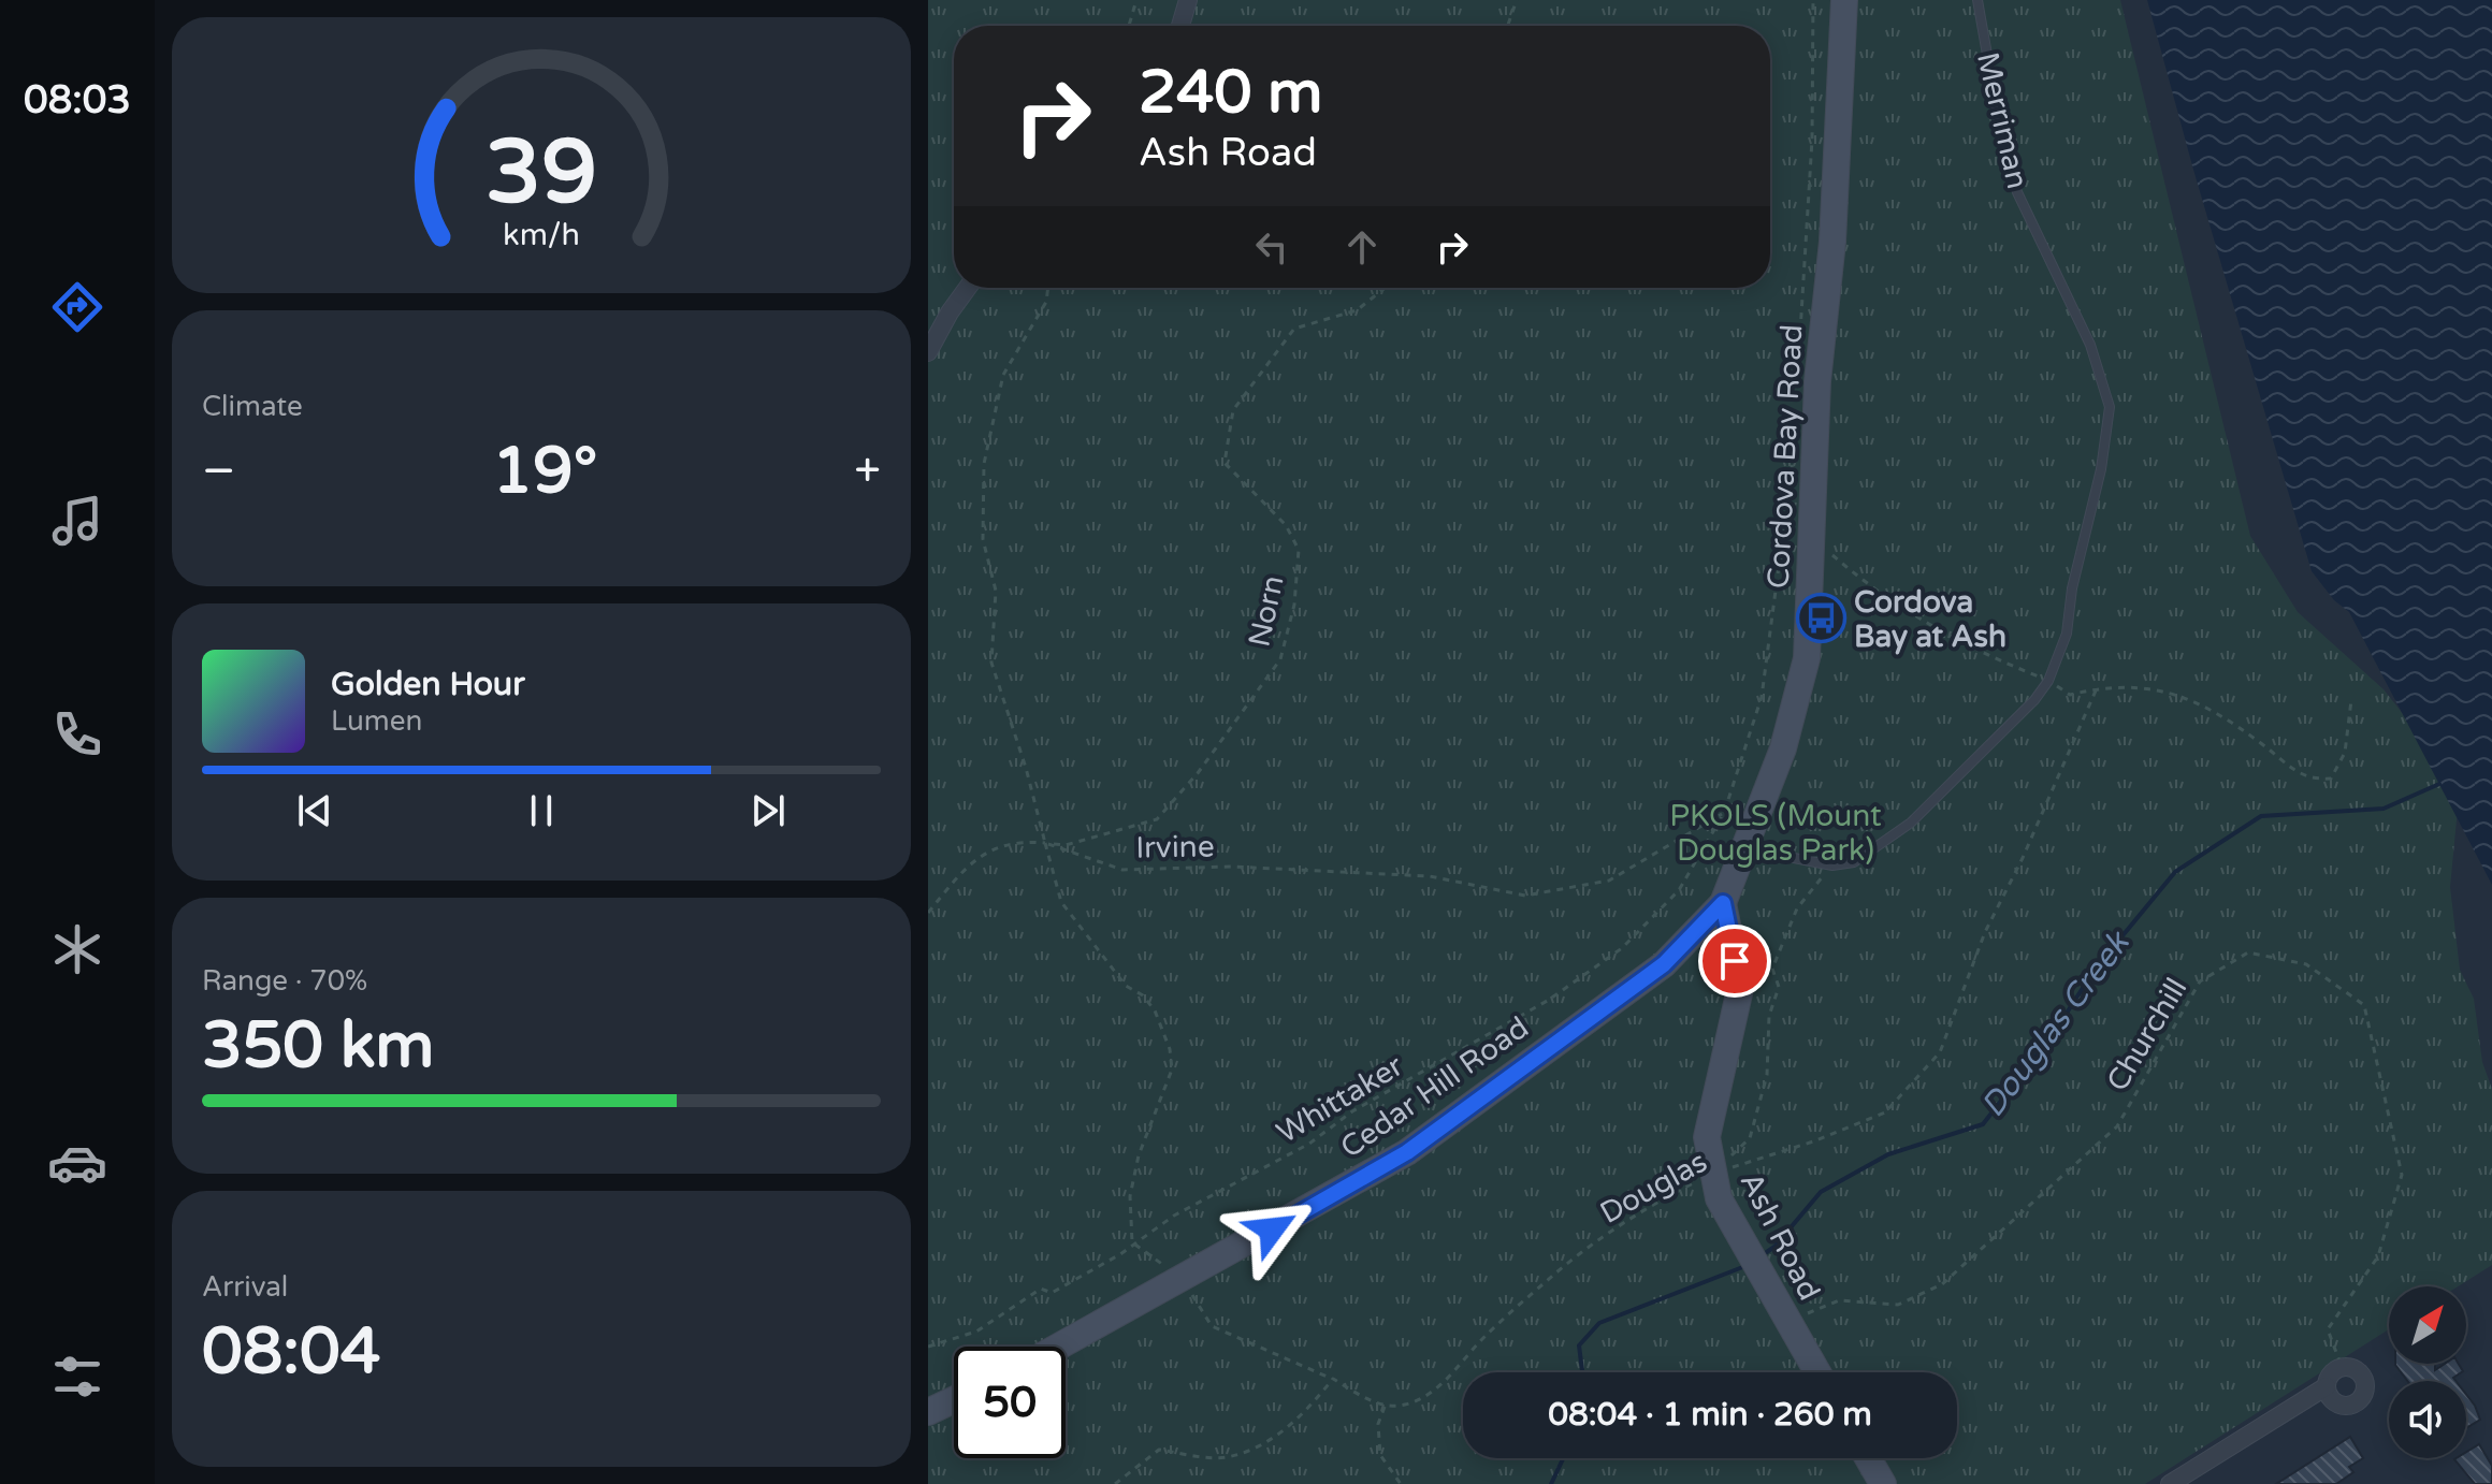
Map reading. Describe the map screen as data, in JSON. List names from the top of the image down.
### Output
{
  "streets": {
    "main road": ["Cordova Bay Road", "Cedar Hill Road", "Ash Road"],
    "lane": ["Merriman"],
    "path": [
      "Norn",
      "Irvine",
      "Churchill",
      "Whittaker",
      "Douglas"
    ]
  },
  "crossings": [
    ["Cordova Bay Road", "Cedar Hill Road"],
    ["Cordova Bay Road", "Ash Road"],
    ["Norn", "Irvine"],
    ["Irvine", "Whittaker"],
    ["Churchill", "Ash Road"],
    ["Cedar Hill Road", "Ash Road"],
    ["Douglas", "Ash Road"]
  ],
  "water": ["Douglas Creek"],
  "parks": ["PKOLS (Mount Douglas Park)"],
  "places": {
    "bus stop": ["Cordova Bay at Ash"]
  },
  "north": "top right",
  "page": {
    "tabs": "08:03",
    "turn": ["240 m", "Ash Road"],
    "tile": [
      "Climate",
      ["Range · 70%", "350 km"],
      ["Arrival", "08:04"]
    ],
    "heat": ["−", "19°", "+"],
    "song": ["Golden Hour", "Lumen"],
    "limit": "50",
    "trip": "08:04 · 1 min · 260 m",
    "gauge": ["39", "km/h"]
  }
}
